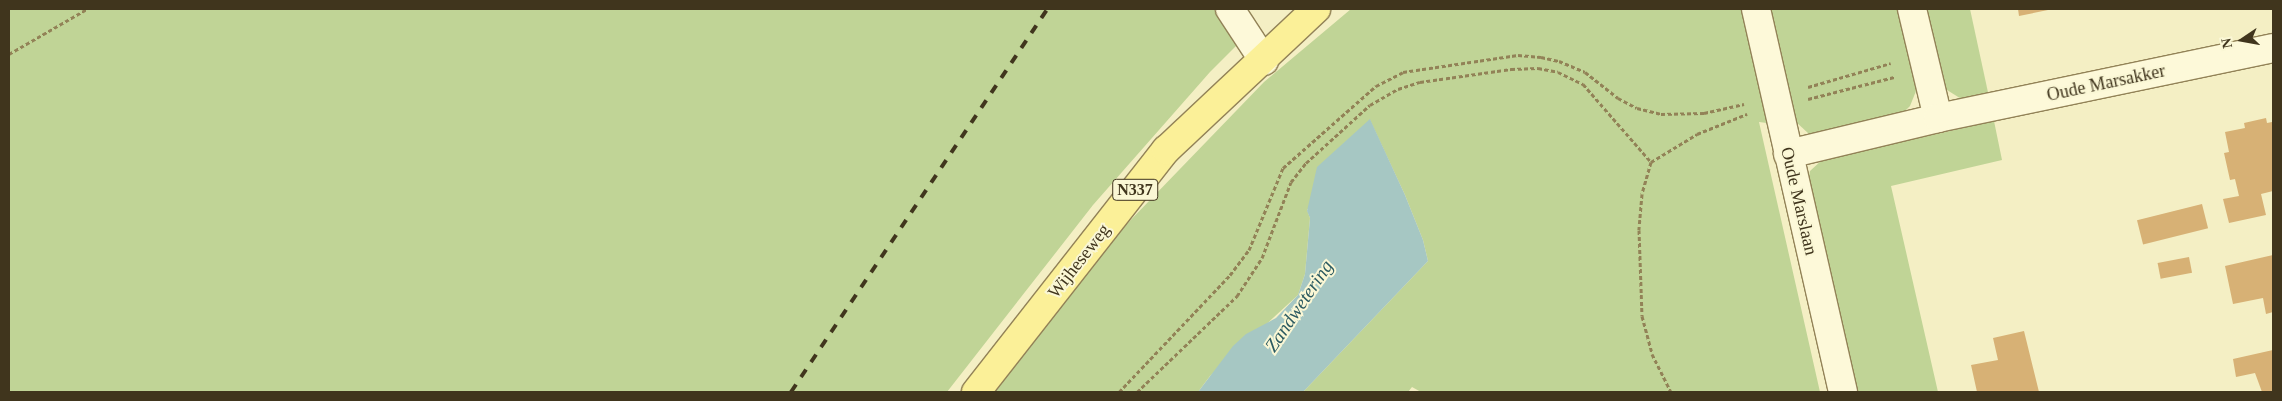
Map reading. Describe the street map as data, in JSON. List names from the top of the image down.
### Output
{
  "streets": {
    "main road": ["N337", "Wijheseweg"],
    "street": ["Oude Marsakker", "Oude Marslaan"]
  },
  "crossings": [
    ["Oude Marsakker", "Oude Marslaan"]
  ],
  "water": ["Zandwetering"],
  "north": "left"
}
